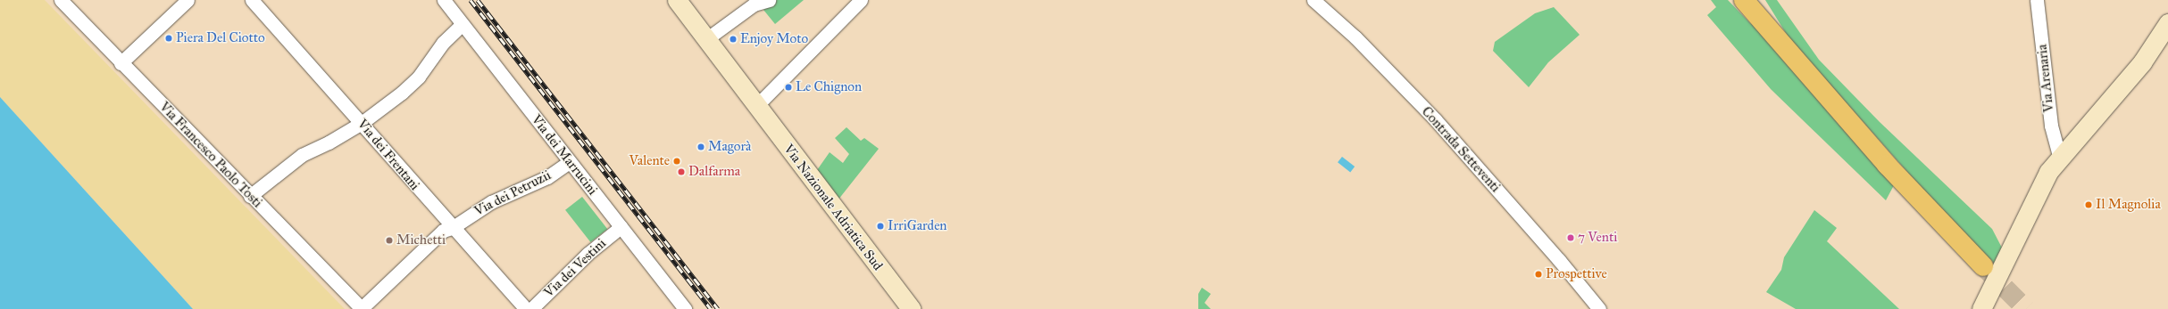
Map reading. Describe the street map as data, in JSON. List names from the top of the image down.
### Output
{
  "streets": {
    "main road": ["Via Nazionale Adriatica Sud"],
    "street": [
      "Via Arenaria",
      "Contrada Setteventi",
      "Via Francesco Paolo Tosti",
      "Via dei Frentani",
      "Via dei Marrucini",
      "Via dei Petruzii",
      "Via dei Vestini"
    ]
  },
  "crossings": [
    ["Via Francesco Paolo Tosti", "Via dei Petruzii"],
    ["Via dei Frentani", "Via dei Petruzii"],
    ["Via dei Marrucini", "Via dei Petruzii"],
    ["Via dei Marrucini", "Via dei Vestini"]
  ],
  "places": [
    "Piera Del Ciotto",
    "Enjoy Moto",
    "Le Chignon",
    "Magorà",
    "Valente",
    "Dalfarma",
    "Il Magnolia",
    "IrriGarden",
    "7 Venti",
    "Michetti",
    "Prospettive"
  ]
}
